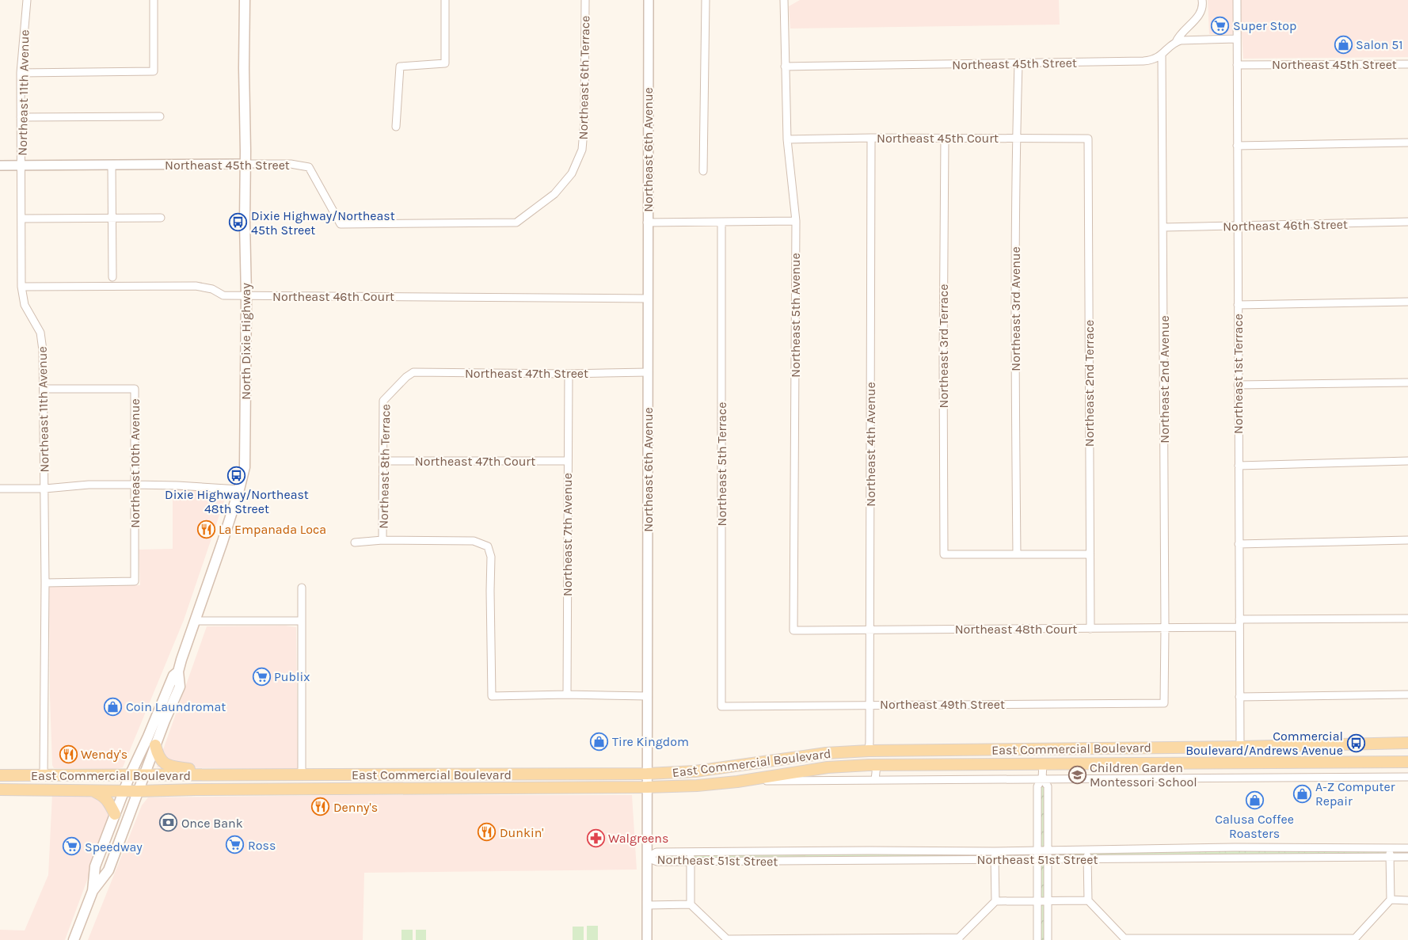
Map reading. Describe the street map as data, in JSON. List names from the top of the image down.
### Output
{
  "streets": {
    "main road": ["North Dixie Highway", "East Commercial Boulevard"],
    "street": [
      "Northeast 45th Street",
      "Northeast 6th Terrace",
      "Northeast 11th Avenue",
      "Northeast 45th Court",
      "Northeast 6th Avenue",
      "Northeast 46th Street",
      "Northeast 46th Court",
      "Northeast 3rd Avenue",
      "Northeast 5th Avenue",
      "Northeast 3rd Terrace",
      "Northeast 47th Street",
      "Northeast 1st Terrace",
      "Northeast 2nd Avenue",
      "Northeast 2nd Terrace",
      "Northeast 4th Avenue",
      "Northeast 47th Court",
      "Northeast 10th Avenue",
      "Northeast 5th Terrace",
      "Northeast 8th Terrace",
      "Northeast 7th Avenue",
      "Northeast 48th Court",
      "Northeast 49th Street",
      "Northeast 51st Street"
    ]
  },
  "crossings": [
    ["Northeast 45th Street", "Northeast 6th Terrace"],
    ["Northeast 45th Street", "Northeast 11th Avenue"],
    ["Northeast 45th Street", "Northeast 3rd Avenue"],
    ["Northeast 45th Street", "Northeast 5th Avenue"],
    ["Northeast 45th Street", "North Dixie Highway"],
    ["Northeast 45th Street", "Northeast 1st Terrace"],
    ["Northeast 45th Street", "Northeast 2nd Avenue"],
    ["Northeast 11th Avenue", "Northeast 46th Court"],
    ["Northeast 11th Avenue", "Northeast 10th Avenue"],
    ["Northeast 11th Avenue", "East Commercial Boulevard"],
    ["Northeast 45th Court", "Northeast 3rd Avenue"],
    ["Northeast 45th Court", "Northeast 5th Avenue"],
    ["Northeast 45th Court", "Northeast 3rd Terrace"],
    ["Northeast 45th Court", "Northeast 2nd Terrace"],
    ["Northeast 45th Court", "Northeast 4th Avenue"],
    ["Northeast 6th Avenue", "Northeast 46th Court"],
    ["Northeast 6th Avenue", "Northeast 47th Street"],
    ["Northeast 6th Avenue", "East Commercial Boulevard"],
    ["Northeast 6th Avenue", "Northeast 51st Street"],
    ["Northeast 46th Street", "Northeast 1st Terrace"],
    ["Northeast 46th Street", "Northeast 2nd Avenue"],
    ["Northeast 46th Court", "North Dixie Highway"],
    ["Northeast 3rd Avenue", "Northeast 3rd Terrace"],
    ["Northeast 5th Avenue", "Northeast 48th Court"],
    ["North Dixie Highway", "East Commercial Boulevard"],
    ["Northeast 47th Street", "Northeast 8th Terrace"],
    ["Northeast 47th Street", "Northeast 7th Avenue"],
    ["Northeast 1st Terrace", "Northeast 48th Court"],
    ["Northeast 1st Terrace", "East Commercial Boulevard"],
    ["Northeast 2nd Avenue", "Northeast 48th Court"],
    ["Northeast 2nd Avenue", "Northeast 49th Street"],
    ["Northeast 2nd Terrace", "Northeast 48th Court"],
    ["Northeast 4th Avenue", "Northeast 48th Court"],
    ["Northeast 4th Avenue", "Northeast 49th Street"],
    ["Northeast 4th Avenue", "East Commercial Boulevard"],
    ["Northeast 47th Court", "Northeast 8th Terrace"],
    ["Northeast 47th Court", "Northeast 7th Avenue"],
    ["Northeast 5th Terrace", "Northeast 49th Street"]
  ],
  "places": {
    "supermarket": [
      "Super Stop",
      "Publix",
      "Ross",
      "Speedway"
    ],
    "shop": [
      "Salon 51",
      "Coin Laundromat",
      "Tire Kingdom",
      "A-Z Computer Repair",
      "Calusa Coffee Roasters"
    ],
    "bus stop": ["Dixie Highway/Northeast 45th Street", "Dixie Highway/Northeast 48th Street", "Commercial Boulevard/Andrews Avenue"],
    "restaurant": [
      "La Empanada Loca",
      "Wendy's",
      "Denny's",
      "Dunkin'"
    ],
    "school or university": ["Children Garden Montessori School"],
    "bank": ["Once Bank"],
    "pharmacy": ["Walgreens"]
  }
}
